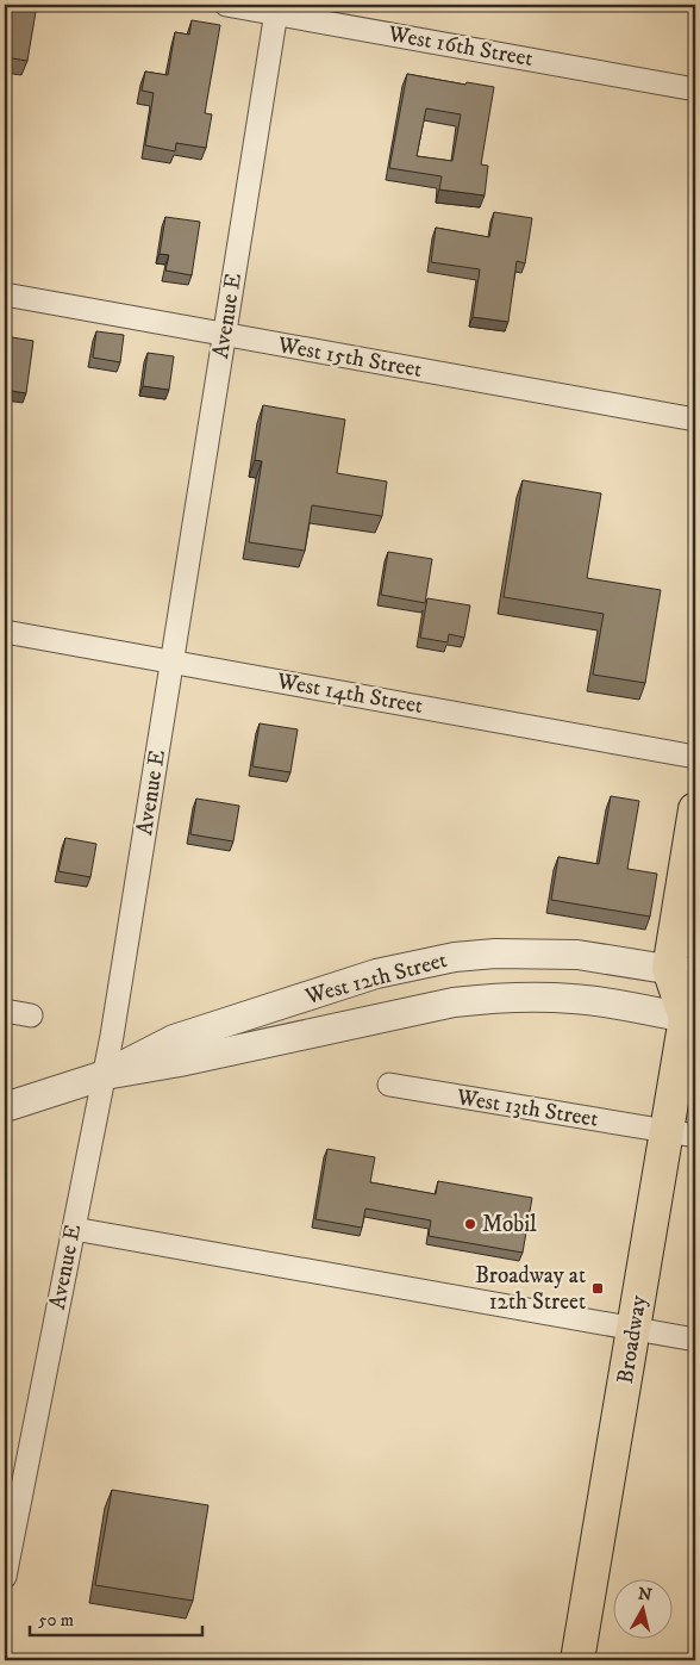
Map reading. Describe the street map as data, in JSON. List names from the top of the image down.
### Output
{
  "streets": {
    "main road": ["Broadway"],
    "street": [
      "West 16th Street",
      "Avenue E",
      "West 15th Street",
      "West 14th Street",
      "West 12th Street",
      "West 13th Street"
    ]
  },
  "crossings": [
    ["West 16th Street", "Avenue E"],
    ["Avenue E", "West 15th Street"],
    ["Avenue E", "West 14th Street"],
    ["Avenue E", "West 12th Street"],
    ["West 12th Street", "Broadway"],
    ["West 13th Street", "Broadway"]
  ],
  "places": {
    "other": ["Mobil"],
    "transit": ["Broadway at 12th Street"]
  },
  "scale_bar": "50 m",
  "north": "top"
}
